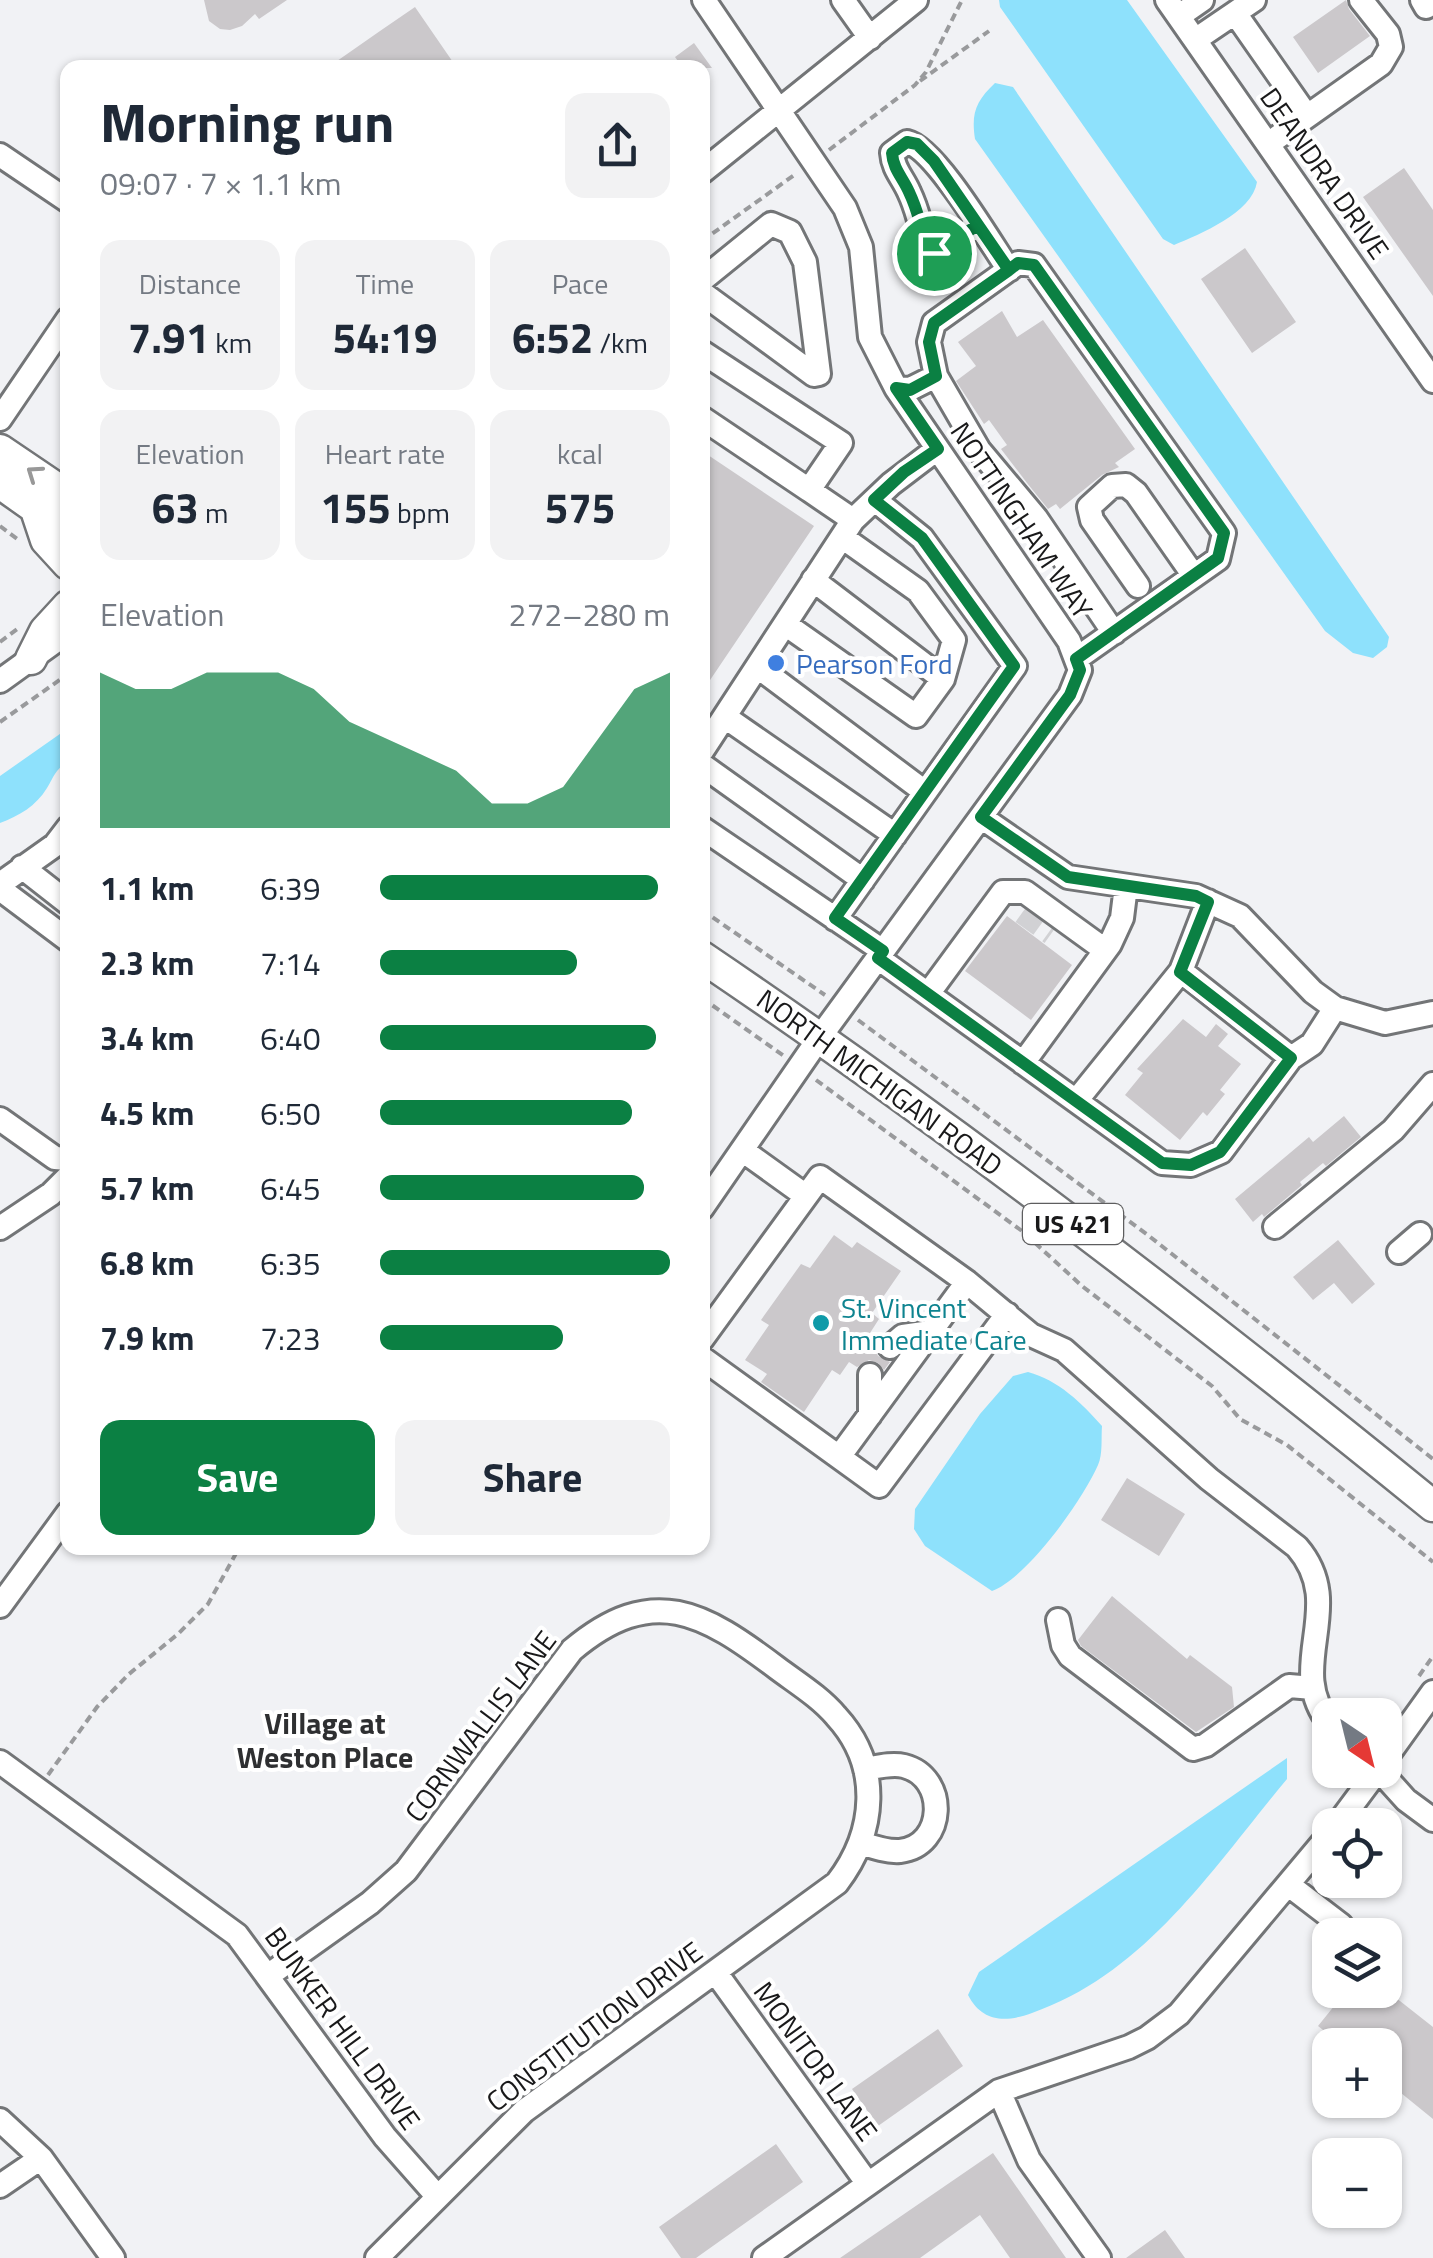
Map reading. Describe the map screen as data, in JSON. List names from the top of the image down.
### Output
{
  "streets": {
    "main road": ["NORTH MICHIGAN ROAD", "US 421"],
    "street": [
      "DEANDRA DRIVE",
      "NOTTINGHAM WAY",
      "CORNWALLIS LANE",
      "CONSTITUTION DRIVE",
      "BUNKER HILL DRIVE",
      "MONITOR LANE"
    ]
  },
  "crossings": [
    ["NOTTINGHAM WAY", "NORTH MICHIGAN ROAD"],
    ["CORNWALLIS LANE", "CONSTITUTION DRIVE"],
    ["CORNWALLIS LANE", "BUNKER HILL DRIVE"],
    ["CONSTITUTION DRIVE", "BUNKER HILL DRIVE"],
    ["CONSTITUTION DRIVE", "MONITOR LANE"]
  ],
  "districts": ["Village at Weston Place"],
  "places": ["Pearson Ford", "St. Vincent Immediate Care"],
  "north": "bottom right",
  "page": {
    "heading": ["Morning run", "09:07 · 7 × 1.1 km"],
    "stats": [
      ["Distance", "7.91 km"],
      ["Time", "54:19"],
      ["Pace", "6:52 /km"],
      ["Elevation", "63 m"],
      ["Heart rate", "155 bpm"],
      ["kcal", "575"]
    ],
    "chart": ["Elevation", "272–280 m"],
    "list": [
      {
        "name": "1.1 km",
        "note": "6:39"
      },
      {
        "name": "2.3 km",
        "note": "7:14"
      },
      {
        "name": "3.4 km",
        "note": "6:40"
      },
      {
        "name": "4.5 km",
        "note": "6:50"
      },
      {
        "name": "5.7 km",
        "note": "6:45"
      },
      {
        "name": "6.8 km",
        "note": "6:35"
      },
      {
        "name": "7.9 km",
        "note": "7:23"
      }
    ],
    "buttons": ["Save", "Share"],
    "map_buttons": ["+", "−"]
  }
}
